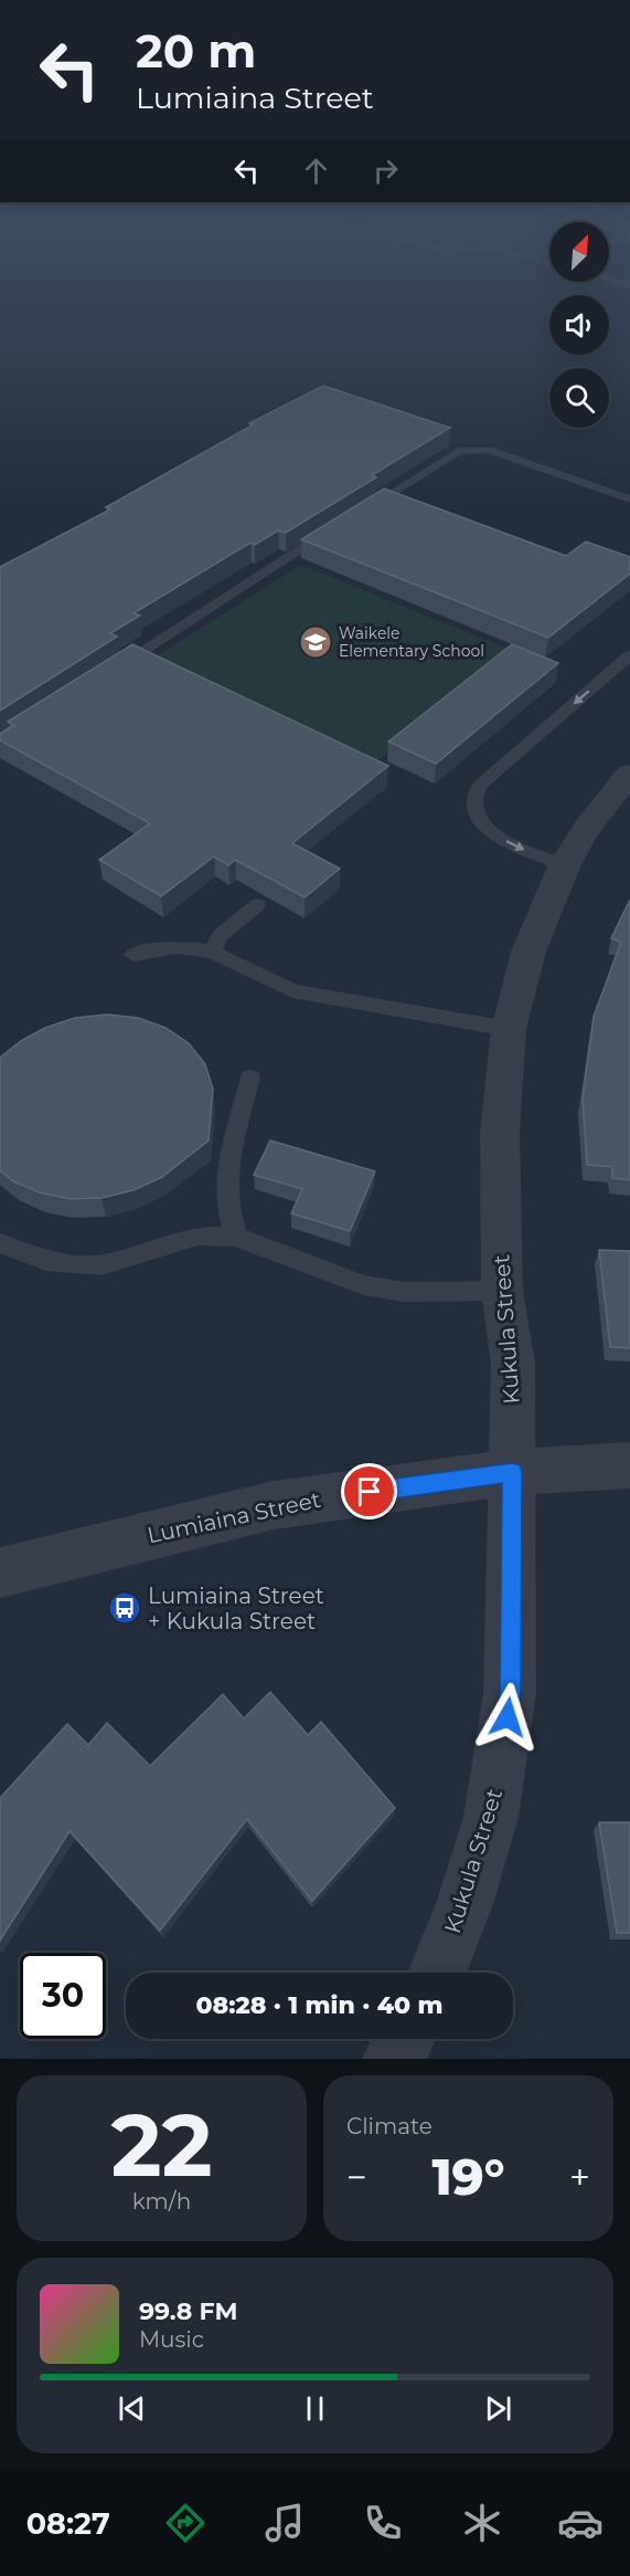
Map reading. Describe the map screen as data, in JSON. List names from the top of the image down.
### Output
{
  "streets": {
    "street": ["Kukula Street", "Lumiaina Street"]
  },
  "crossings": [
    ["Kukula Street", "Lumiaina Street"]
  ],
  "places": {
    "school or university": ["Waikele Elementary School"],
    "bus stop": ["Lumiaina Street + Kukula Street"]
  },
  "north": "top right",
  "page": {
    "turn": ["20 m", "Lumiaina Street"],
    "limit": "30",
    "trip": "08:28 · 1 min · 40 m",
    "tile": [
      ["22", "km/h"],
      "Climate"
    ],
    "heat": ["−", "19°", "+"],
    "song": ["99.8 FM", "Music"],
    "tabs": "08:27"
  }
}
